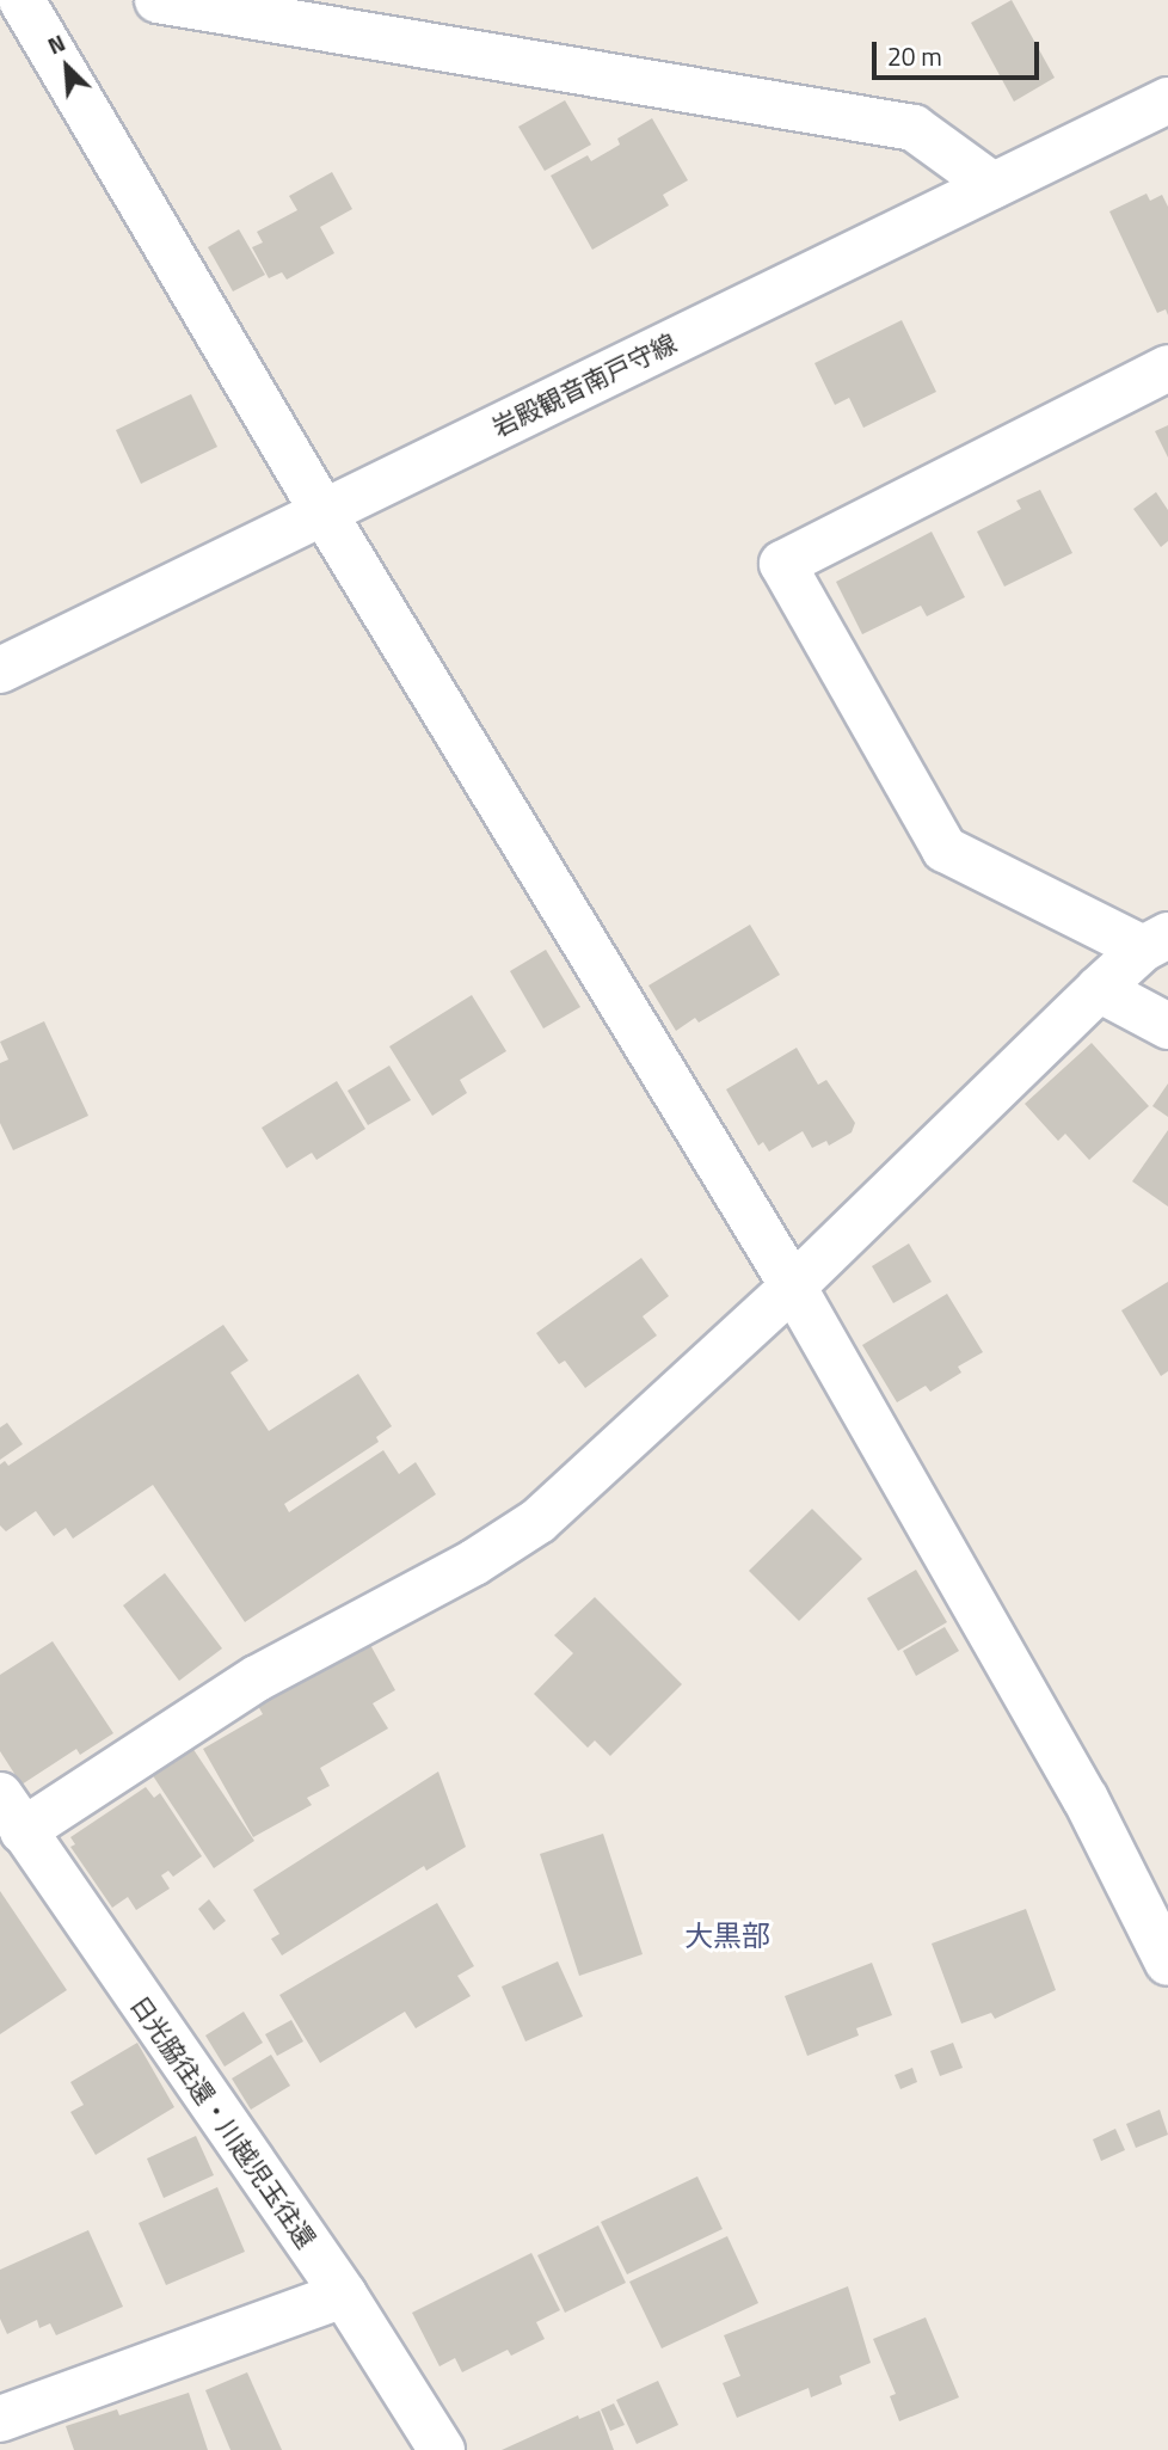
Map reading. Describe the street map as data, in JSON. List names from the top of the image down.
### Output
{
  "streets": {
    "street": ["岩殿観音南戸守線", "日光脇往還・川越児玉往還"]
  },
  "districts": ["大黒部"],
  "scale_bar": "20 m",
  "north": "top left"
}
